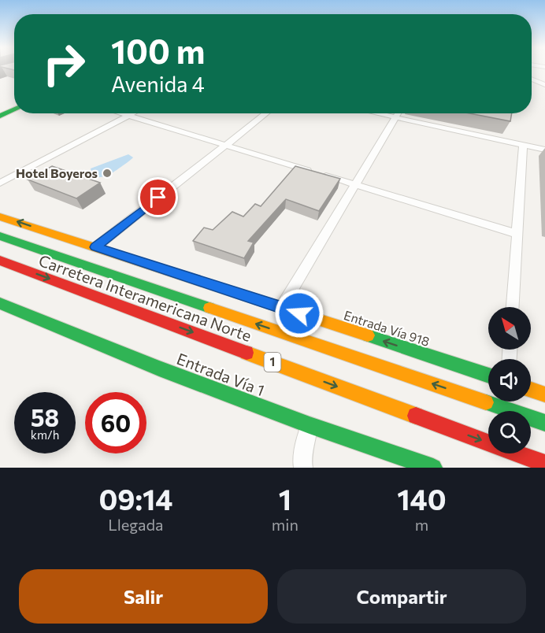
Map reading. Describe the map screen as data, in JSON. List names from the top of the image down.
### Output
{
  "streets": {
    "main road": [
      "Carretera Interamericana Norte",
      "Entrada Vía 918",
      "1",
      "Entrada Vía 1"
    ]
  },
  "one_way": ["Entrada Vía 918"],
  "places": ["Hotel Boyeros"],
  "north": "top left",
  "page": {
    "turn": ["100 m", "Avenida 4"],
    "speed": "58 km/h",
    "limit": "60",
    "eta": [
      "09:14",
      "Llegada",
      "1",
      "min",
      "140",
      "m"
    ],
    "buttons": ["Salir", "Compartir"]
  }
}
